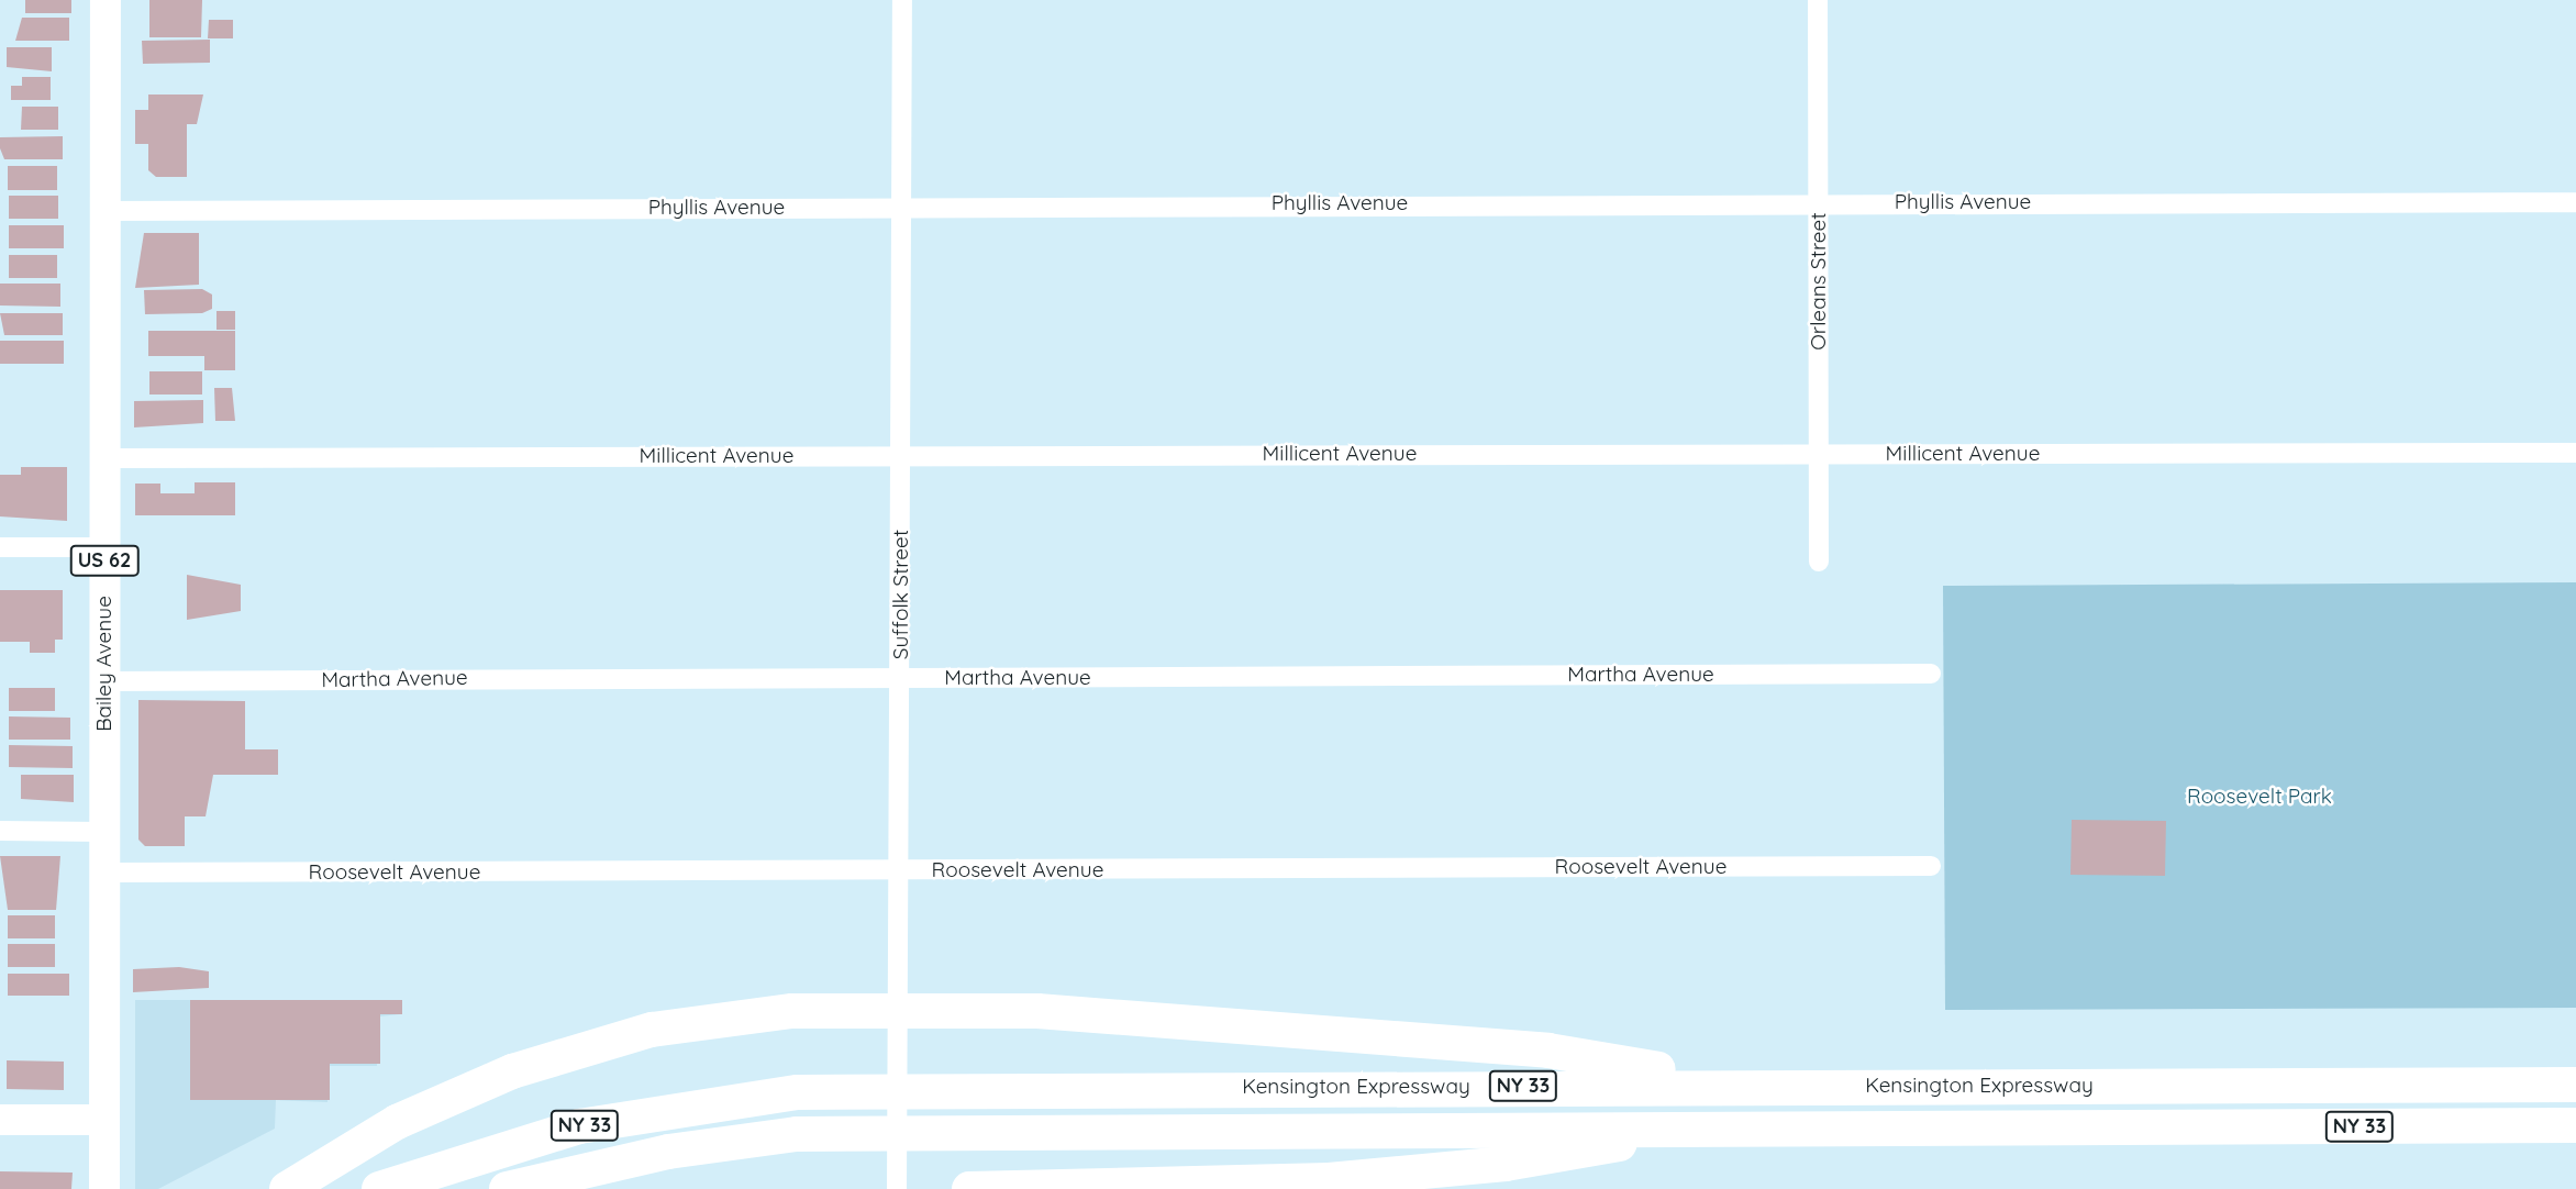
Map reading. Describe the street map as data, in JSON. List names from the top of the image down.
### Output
{
  "streets": {
    "highway": ["NY 33", "Kensington Expressway"],
    "main road": ["US 62", "Bailey Avenue"],
    "street": [
      "Phyllis Avenue",
      "Orleans Street",
      "Millicent Avenue",
      "Suffolk Street",
      "Martha Avenue",
      "Roosevelt Avenue"
    ]
  },
  "crossings": [
    ["Phyllis Avenue", "Orleans Street"],
    ["Phyllis Avenue", "Suffolk Street"],
    ["Phyllis Avenue", "Bailey Avenue"],
    ["Orleans Street", "Millicent Avenue"],
    ["Millicent Avenue", "Suffolk Street"],
    ["Millicent Avenue", "Bailey Avenue"],
    ["Suffolk Street", "Martha Avenue"],
    ["Suffolk Street", "Roosevelt Avenue"],
    ["Bailey Avenue", "Martha Avenue"],
    ["Bailey Avenue", "Roosevelt Avenue"]
  ],
  "parks": ["Roosevelt Park"]
}
